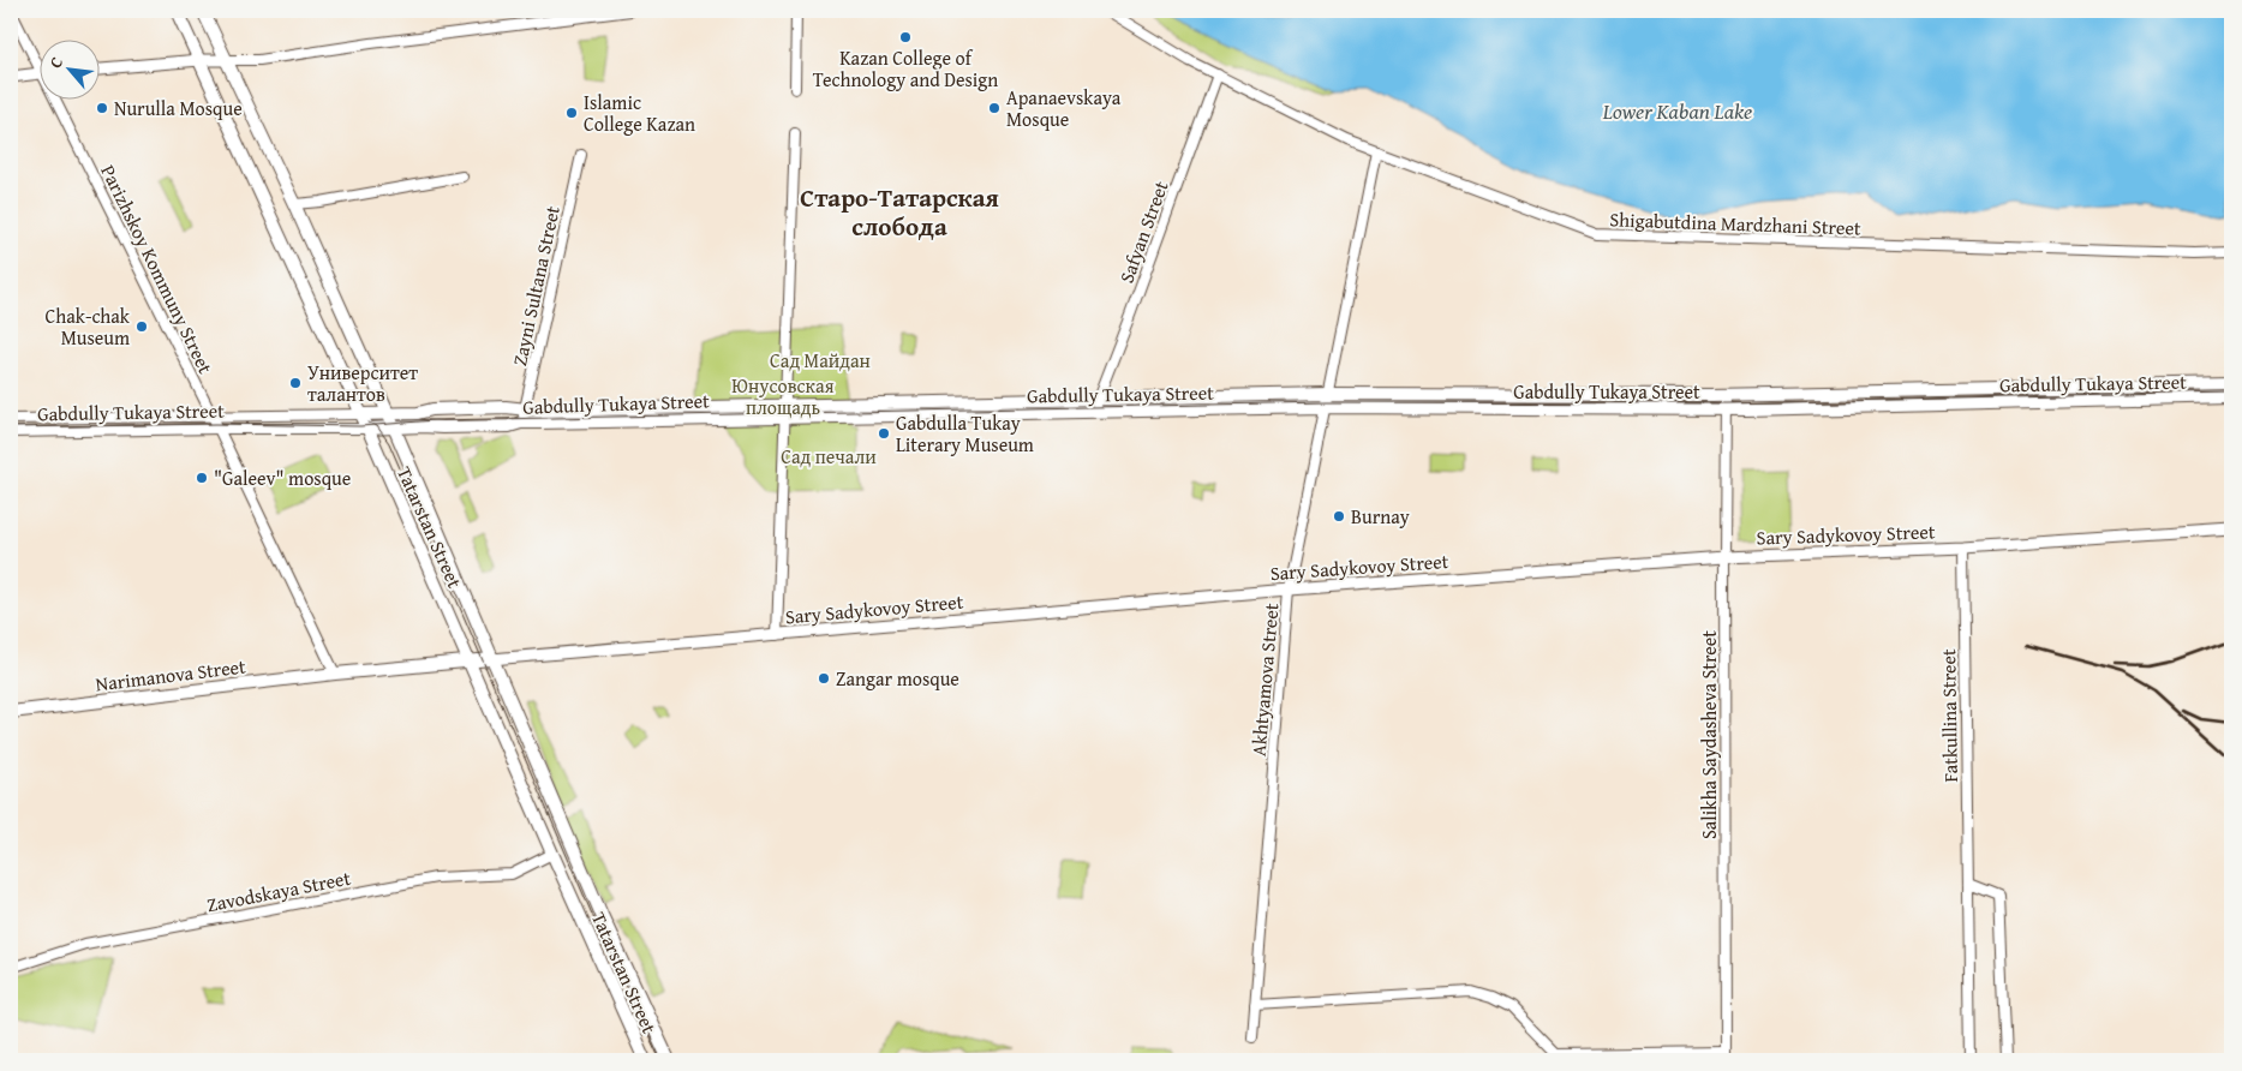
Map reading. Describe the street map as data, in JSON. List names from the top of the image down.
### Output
{
  "streets": {
    "main road": ["Gabdully Tukaya Street", "Tatarstan Street", "Narimanova Street"],
    "street": [
      "Shigabutdina Mardzhani Street",
      "Safyan Street",
      "Parizhskoy Kommuny Street",
      "Zayni Sultana Street",
      "Sary Sadykovoy Street",
      "Akhtyamova Street",
      "Fatkullina Street",
      "Salikha Saydasheva Street",
      "Zavodskaya Street"
    ]
  },
  "crossings": [
    ["Shigabutdina Mardzhani Street", "Safyan Street"],
    ["Shigabutdina Mardzhani Street", "Akhtyamova Street"],
    ["Safyan Street", "Gabdully Tukaya Street"],
    ["Parizhskoy Kommuny Street", "Gabdully Tukaya Street"],
    ["Parizhskoy Kommuny Street", "Narimanova Street"],
    ["Zayni Sultana Street", "Gabdully Tukaya Street"],
    ["Gabdully Tukaya Street", "Tatarstan Street"],
    ["Gabdully Tukaya Street", "Akhtyamova Street"],
    ["Gabdully Tukaya Street", "Salikha Saydasheva Street"],
    ["Tatarstan Street", "Sary Sadykovoy Street"],
    ["Tatarstan Street", "Narimanova Street"],
    ["Tatarstan Street", "Zavodskaya Street"],
    ["Sary Sadykovoy Street", "Narimanova Street"],
    ["Sary Sadykovoy Street", "Akhtyamova Street"],
    ["Sary Sadykovoy Street", "Fatkullina Street"],
    ["Sary Sadykovoy Street", "Salikha Saydasheva Street"]
  ],
  "districts": ["Старо-Татарская слобода"],
  "water": ["Lower Kaban Lake"],
  "parks": ["Сад Майдан", "Юнусовская площадь", "Сад печали"],
  "places": [
    "Kazan College of Technology and Design",
    "Nurulla Mosque",
    "Apanaevskaya Mosque",
    "Islamic College Kazan",
    "Chak-chak Museum",
    "Университет талантов",
    "Gabdulla Tukay Literary Museum",
    "\"Galeev\" mosque",
    "Burnay",
    "Zangar mosque"
  ],
  "north": "top left"
}
